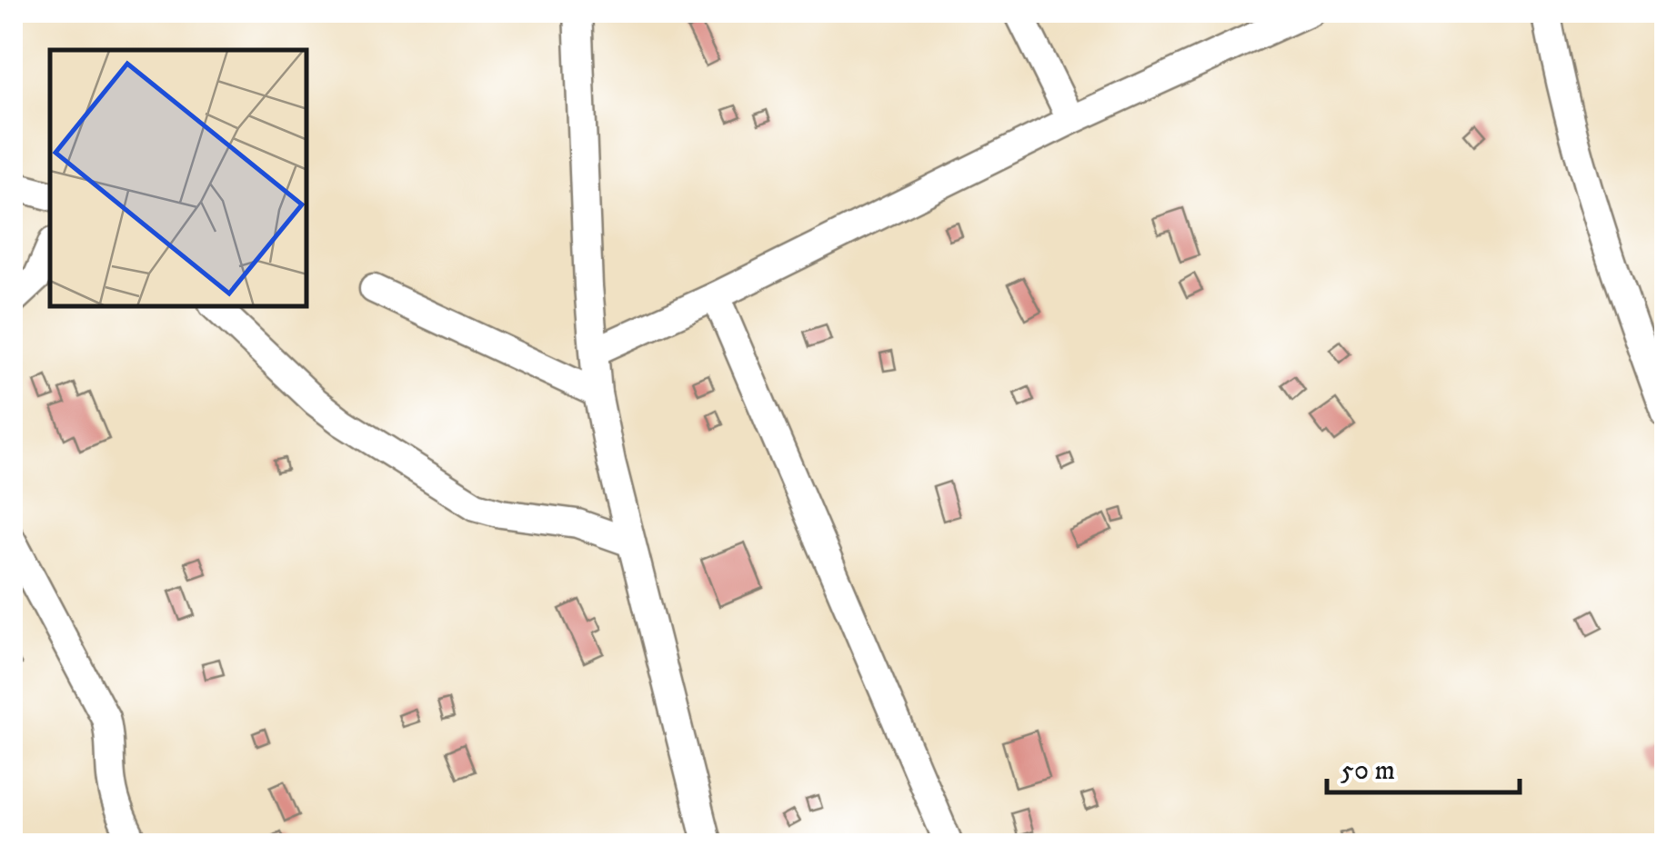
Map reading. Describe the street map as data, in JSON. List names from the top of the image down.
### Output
{
  "scale_bar": "50 m"
}
